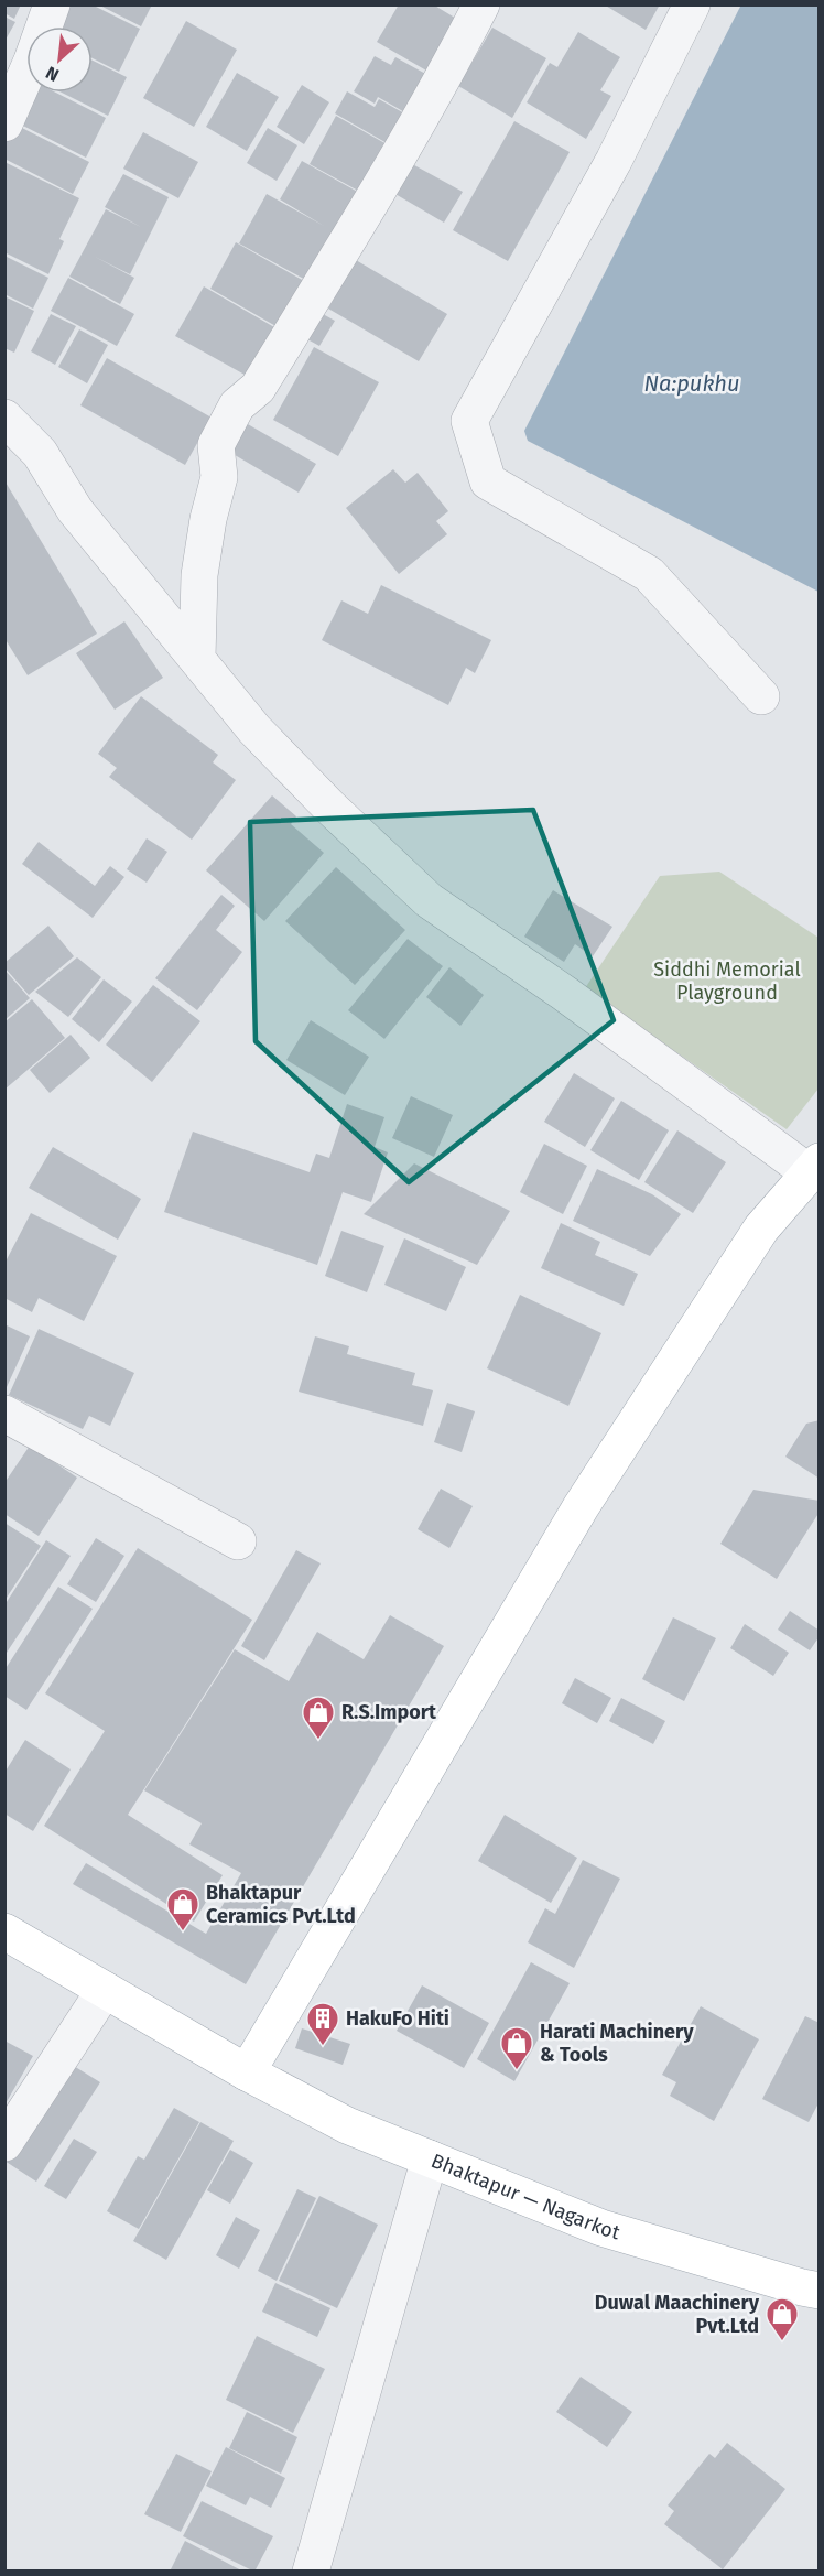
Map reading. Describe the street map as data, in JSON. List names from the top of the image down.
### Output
{
  "streets": {
    "main road": ["Bhaktapur — Nagarkot"]
  },
  "water": ["Na:pukhu"],
  "parks": ["Siddhi Memorial Playground"],
  "places": {
    "shop": [
      "R.S.Import",
      "Bhaktapur Ceramics Pvt.Ltd",
      "Harati Machinery & Tools",
      "Duwal Maachinery Pvt.Ltd"
    ],
    "building": ["HakuFo Hiti"]
  },
  "north": "bottom left"
}
